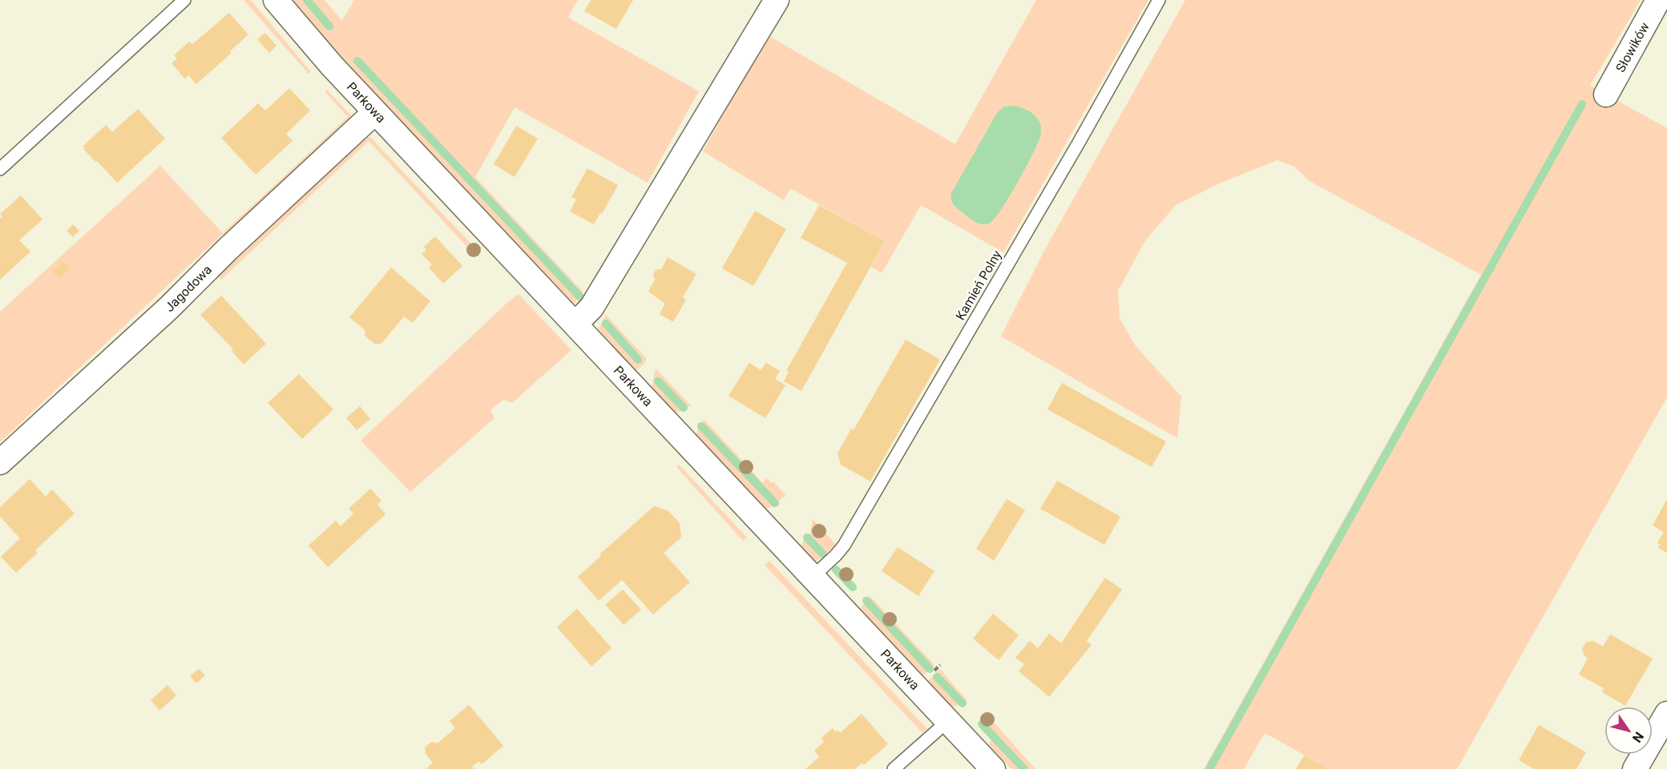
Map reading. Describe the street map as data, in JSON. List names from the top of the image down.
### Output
{
  "streets": {
    "street": ["Słowików", "Parkowa", "Jagodowa"],
    "lane": ["Kamień Polny"]
  },
  "crossings": [
    ["Parkowa", "Kamień Polny"],
    ["Parkowa", "Jagodowa"]
  ],
  "north": "bottom right"
}
